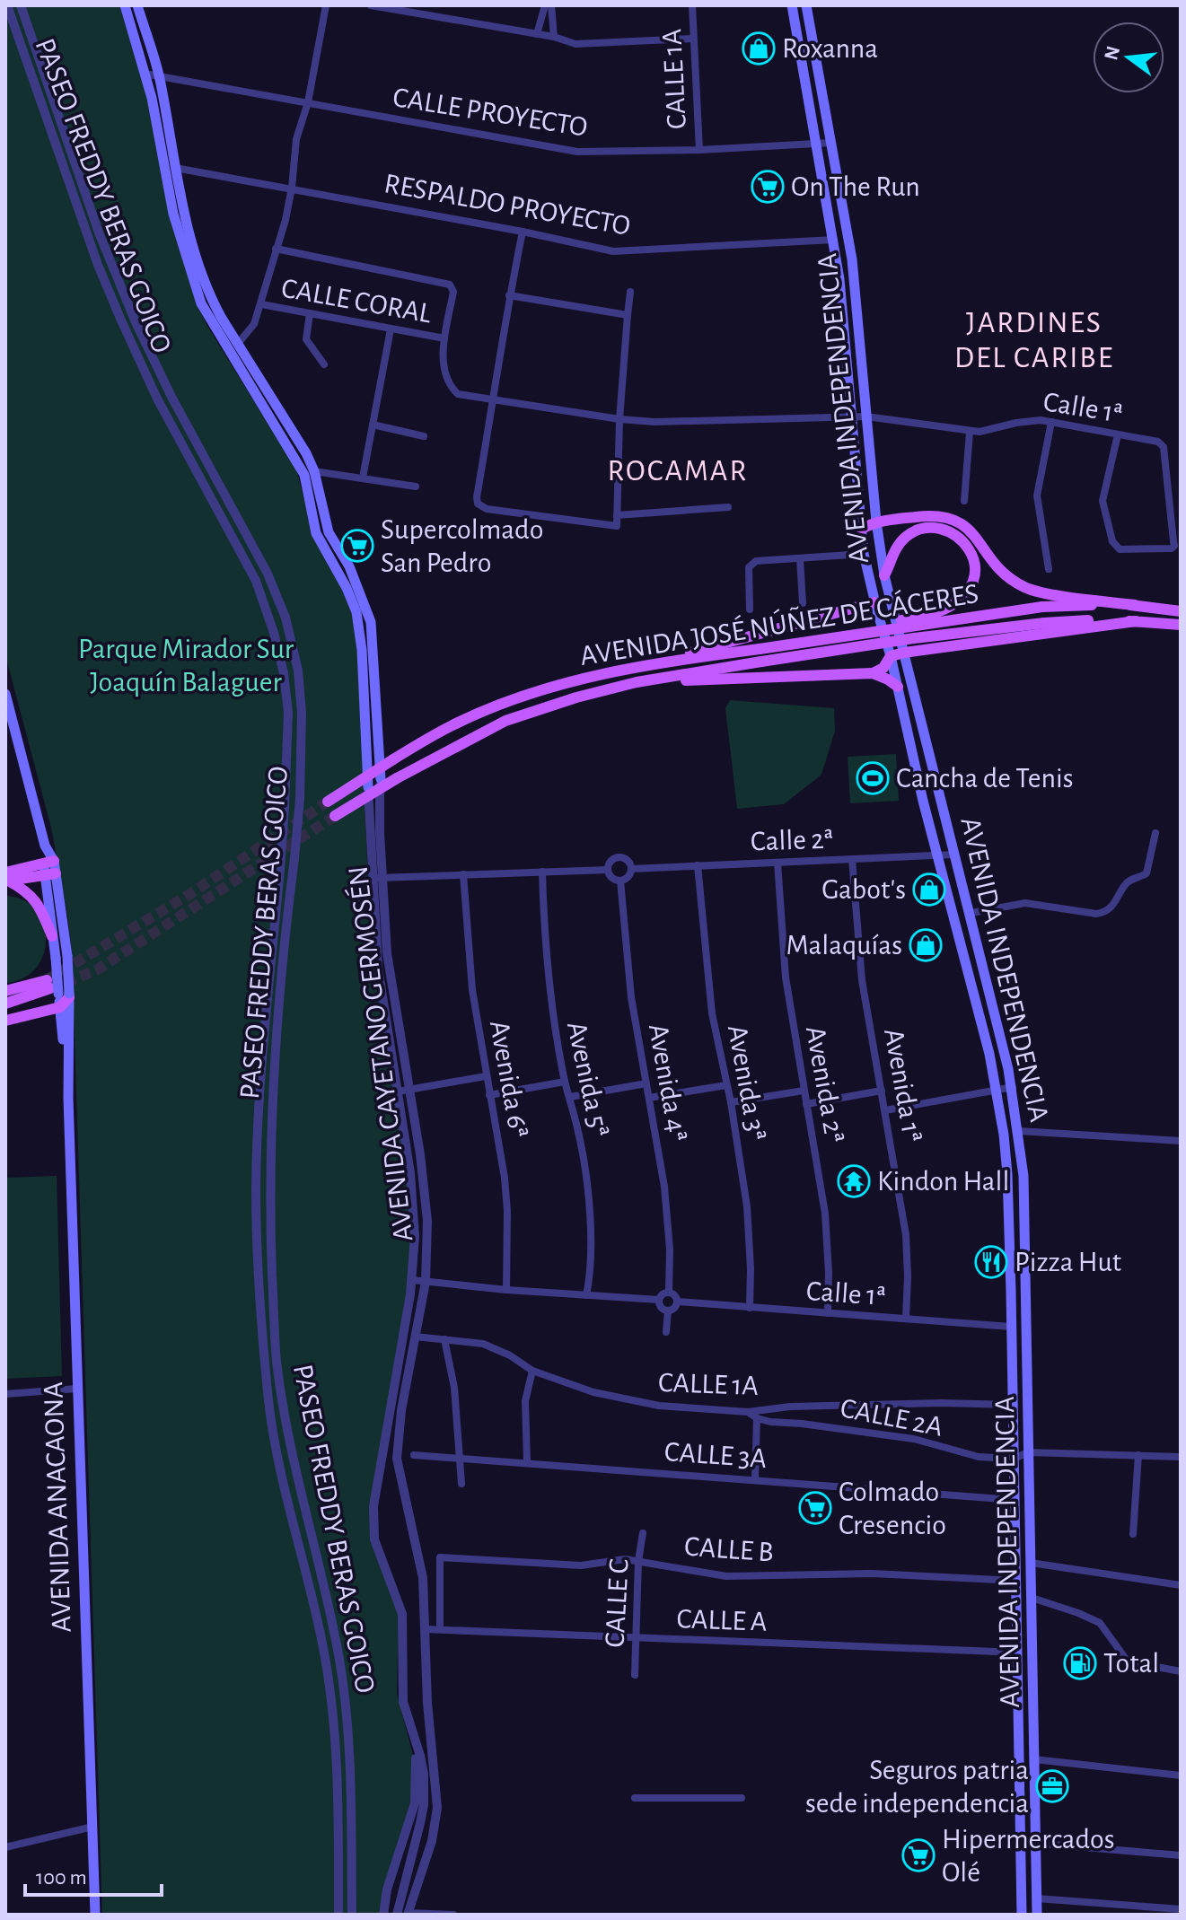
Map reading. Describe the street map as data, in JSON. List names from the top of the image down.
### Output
{
  "streets": {
    "main road": ["AVENIDA INDEPENDENCIA", "AVENIDA JOSÉ NÚÑEZ DE CÁCERES", "AVENIDA ANACAONA"],
    "street": [
      "CALLE 1A",
      "CALLE PROYECTO",
      "PASEO FREDDY BERAS GOICO",
      "RESPALDO PROYECTO",
      "CALLE CORAL",
      "Calle 1ª",
      "Calle 2ª",
      "AVENIDA CAYETANO GERMOSÉN",
      "Avenida 6ª",
      "Avenida 5ª",
      "Avenida 4ª",
      "Avenida 3ª",
      "Avenida 2ª",
      "Avenida 1ª",
      "CALLE 2A",
      "CALLE 3A",
      "CALLE B",
      "CALLE C",
      "CALLE A"
    ]
  },
  "crossings": [
    ["CALLE 1A", "CALLE PROYECTO"],
    ["CALLE 1A", "AVENIDA INDEPENDENCIA"],
    ["CALLE 1A", "AVENIDA CAYETANO GERMOSÉN"],
    ["CALLE 1A", "CALLE 2A"],
    ["CALLE PROYECTO", "AVENIDA INDEPENDENCIA"],
    ["RESPALDO PROYECTO", "AVENIDA INDEPENDENCIA"],
    ["CALLE CORAL", "Calle 1ª"],
    ["Calle 1ª", "AVENIDA INDEPENDENCIA"],
    ["Calle 1ª", "Avenida 4ª"],
    ["Calle 1ª", "Avenida 3ª"],
    ["Calle 1ª", "Avenida 2ª"],
    ["Calle 1ª", "Avenida 1ª"],
    ["AVENIDA INDEPENDENCIA", "Calle 2ª"],
    ["AVENIDA INDEPENDENCIA", "CALLE 2A"],
    ["AVENIDA INDEPENDENCIA", "CALLE 3A"],
    ["AVENIDA INDEPENDENCIA", "CALLE B"],
    ["AVENIDA INDEPENDENCIA", "CALLE A"],
    ["Calle 2ª", "Avenida 4ª"],
    ["Calle 2ª", "Avenida 3ª"],
    ["Calle 2ª", "Avenida 2ª"],
    ["Calle 2ª", "Avenida 1ª"],
    ["AVENIDA CAYETANO GERMOSÉN", "CALLE A"],
    ["CALLE B", "CALLE C"],
    ["CALLE B", "CALLE A"],
    ["CALLE C", "CALLE A"]
  ],
  "districts": ["JARDINES DEL CARIBE", "ROCAMAR"],
  "parks": ["Parque Mirador Sur Joaquín Balaguer"],
  "places": {
    "shop": ["Roxanna", "Gabot's", "Malaquías"],
    "supermarket": [
      "On The Run",
      "Supercolmado San Pedro",
      "Colmado Cresencio",
      "Hipermercados Olé"
    ],
    "sports": ["Cancha de Tenis"],
    "temple": ["Kindon Hall"],
    "restaurant": ["Pizza Hut"],
    "fuel station": ["Total"],
    "office": ["Seguros patria sede independencia"]
  },
  "scale_bar": "100 m",
  "north": "left"
}
